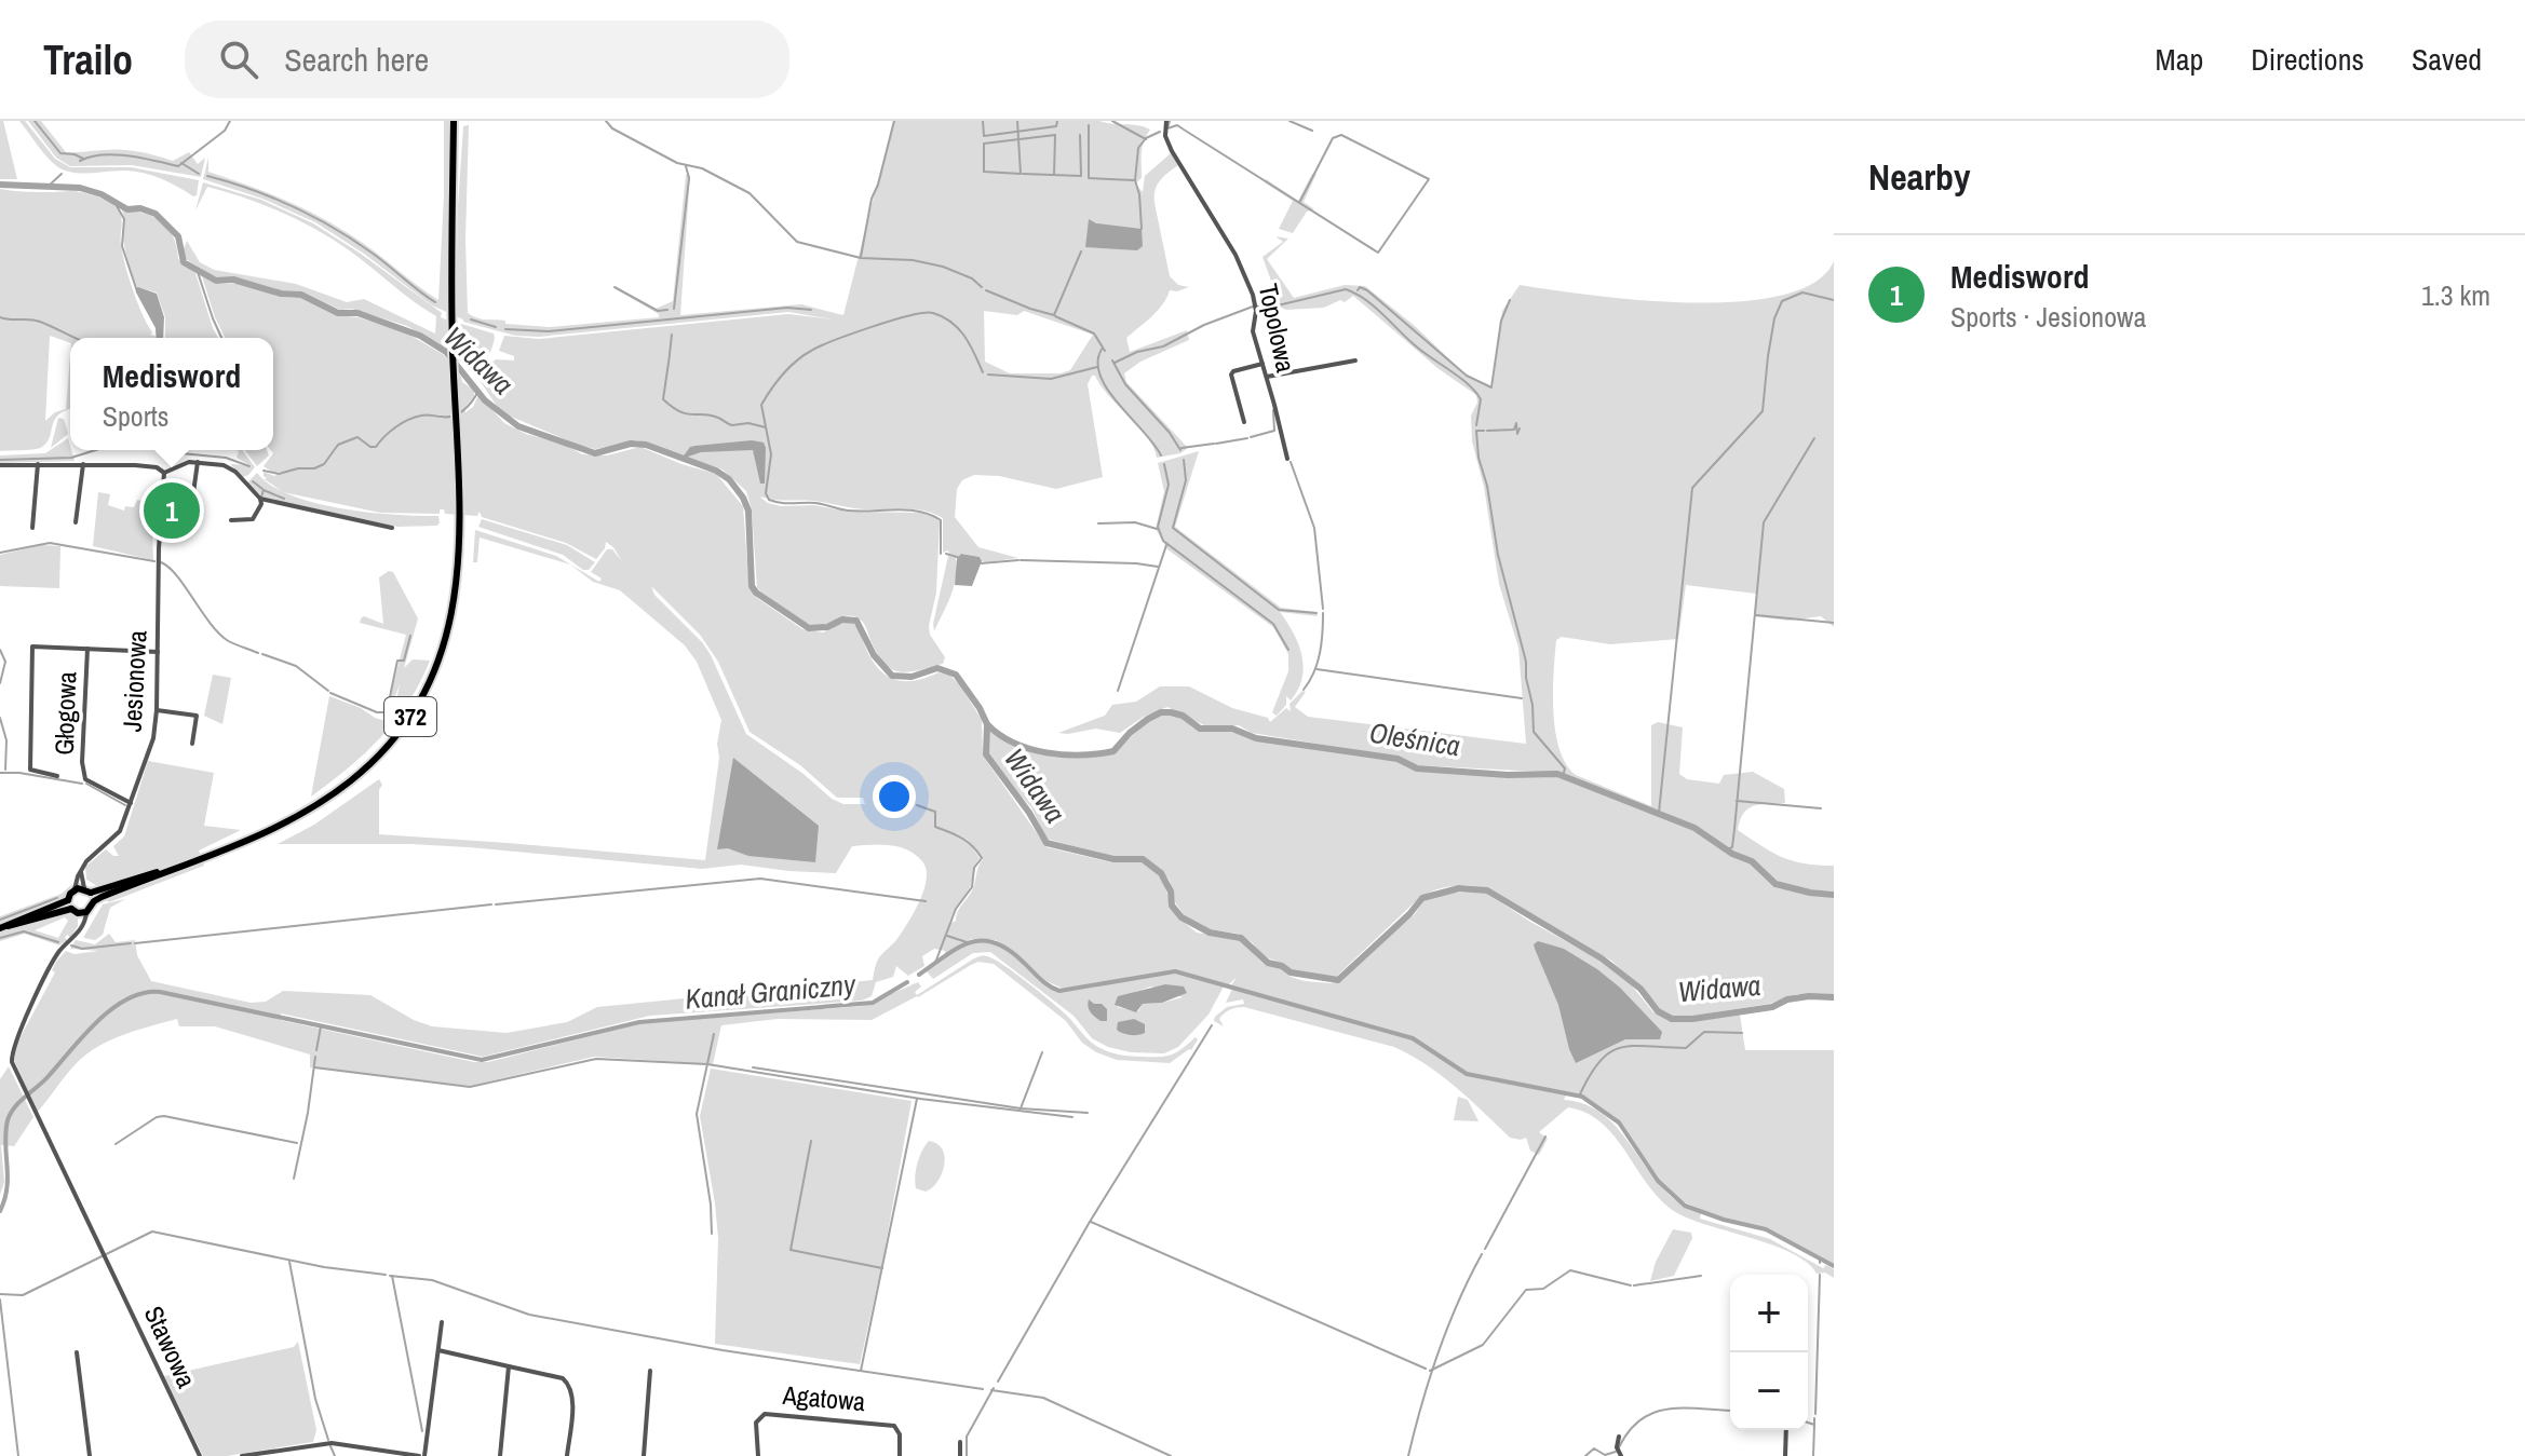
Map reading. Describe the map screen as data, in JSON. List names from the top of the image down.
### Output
{
  "streets": {
    "main road": ["372"],
    "street": [
      "Topolowa",
      "Jesionowa",
      "Głogowa",
      "Stawowa",
      "Agatowa"
    ]
  },
  "crossings": [
    ["Jesionowa", "Głogowa"],
    ["Jesionowa", "372"]
  ],
  "water": ["Widawa", "Oleśnica", "Kanał Graniczny"],
  "page": {
    "header": "Trailo",
    "search": "Search here",
    "nav": ["Map", "Directions", "Saved"],
    "heading": "Nearby",
    "list": [
      {
        "mark": "1",
        "name": "Medisword",
        "note": "Sports · Jesionowa",
        "value": "1.3 km"
      }
    ],
    "popup": ["Medisword", "Sports"],
    "pins": "1",
    "map_buttons": ["+", "−"]
  }
}
